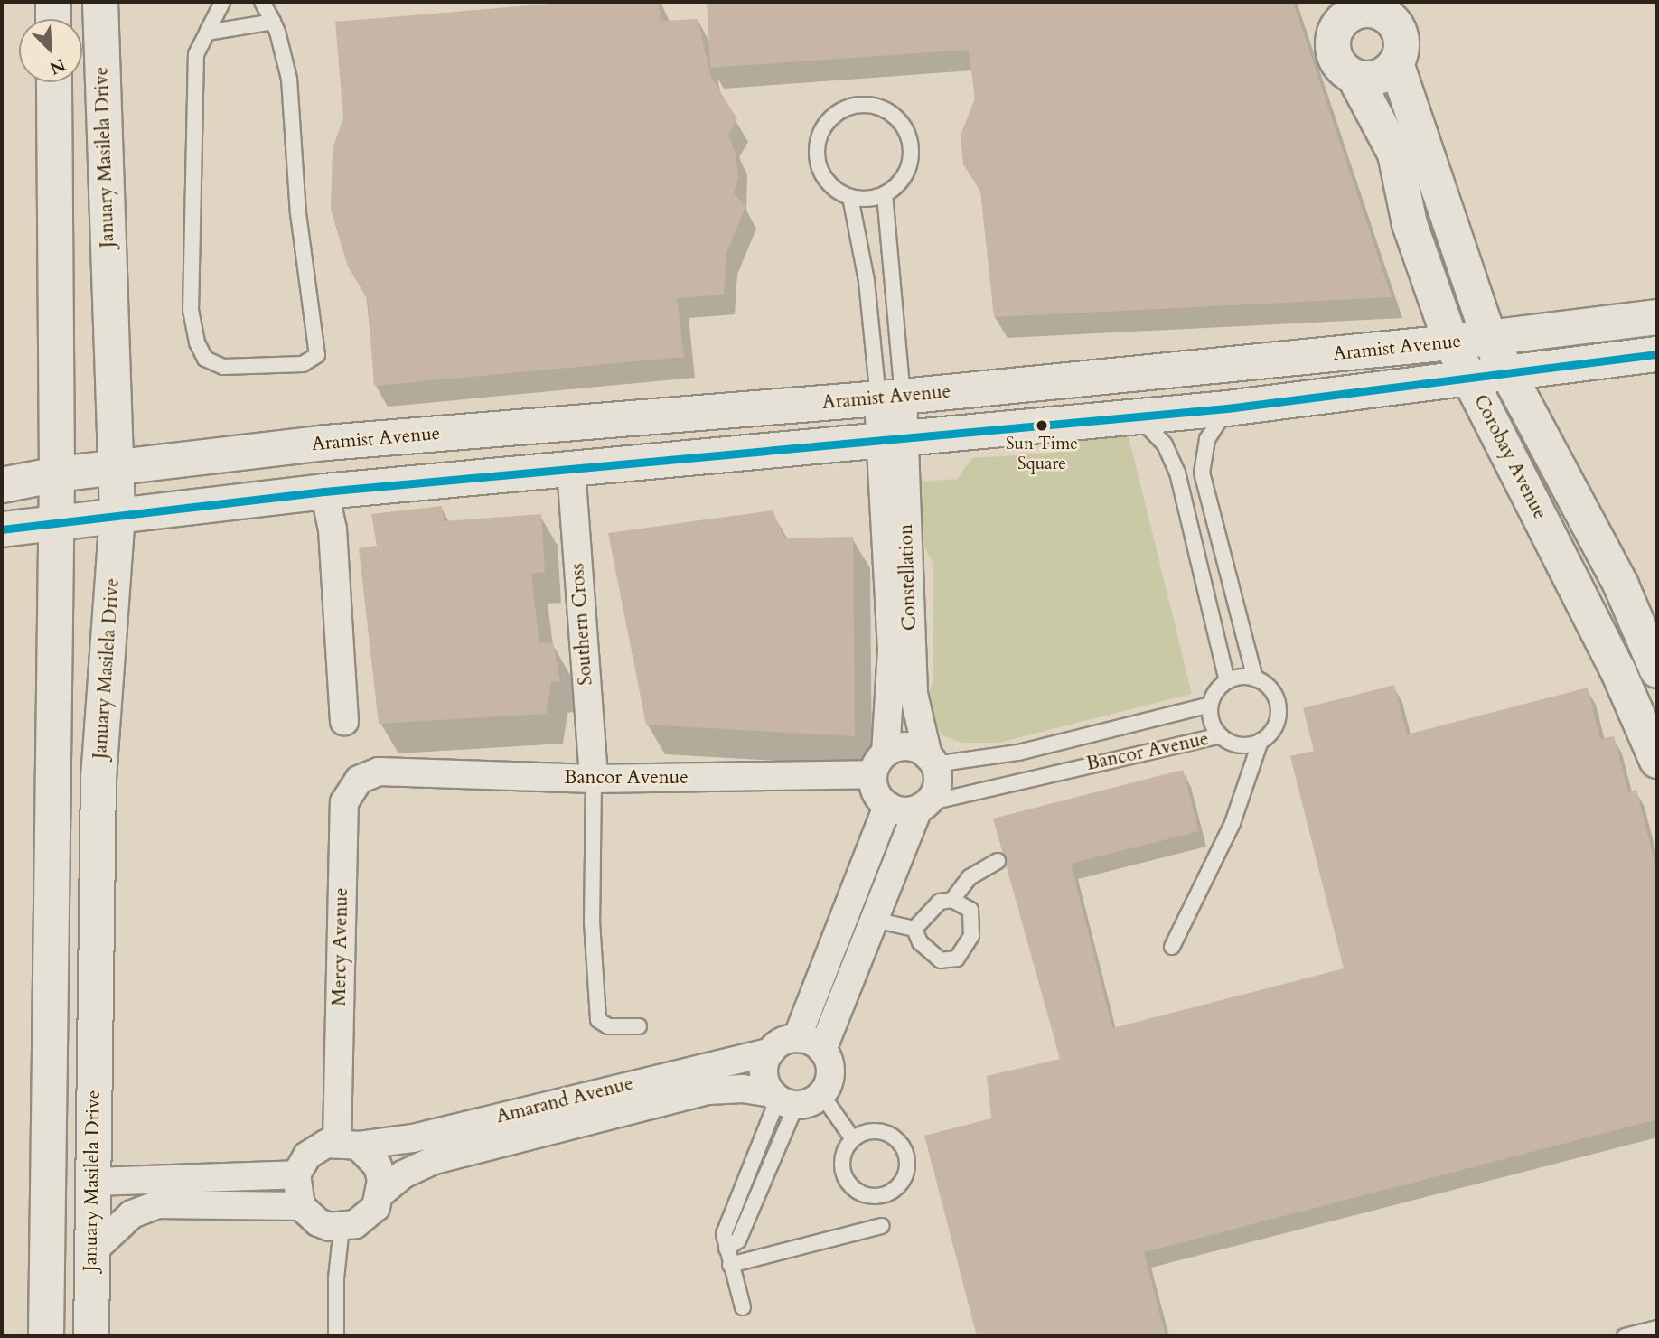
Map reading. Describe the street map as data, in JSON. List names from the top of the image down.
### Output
{
  "streets": {
    "street": [
      "January Masilela Drive",
      "Aramist Avenue",
      "Corobay Avenue",
      "Constellation",
      "Southern Cross",
      "Bancor Avenue",
      "Mercy Avenue",
      "Amarand Avenue"
    ]
  },
  "crossings": [
    ["January Masilela Drive", "Aramist Avenue"],
    ["Aramist Avenue", "Corobay Avenue"],
    ["Aramist Avenue", "Constellation"],
    ["Aramist Avenue", "Southern Cross"],
    ["Constellation", "Bancor Avenue"],
    ["Southern Cross", "Bancor Avenue"],
    ["Bancor Avenue", "Mercy Avenue"],
    ["Mercy Avenue", "Amarand Avenue"]
  ],
  "places": ["Sun Time Square"],
  "north": "bottom right"
}
